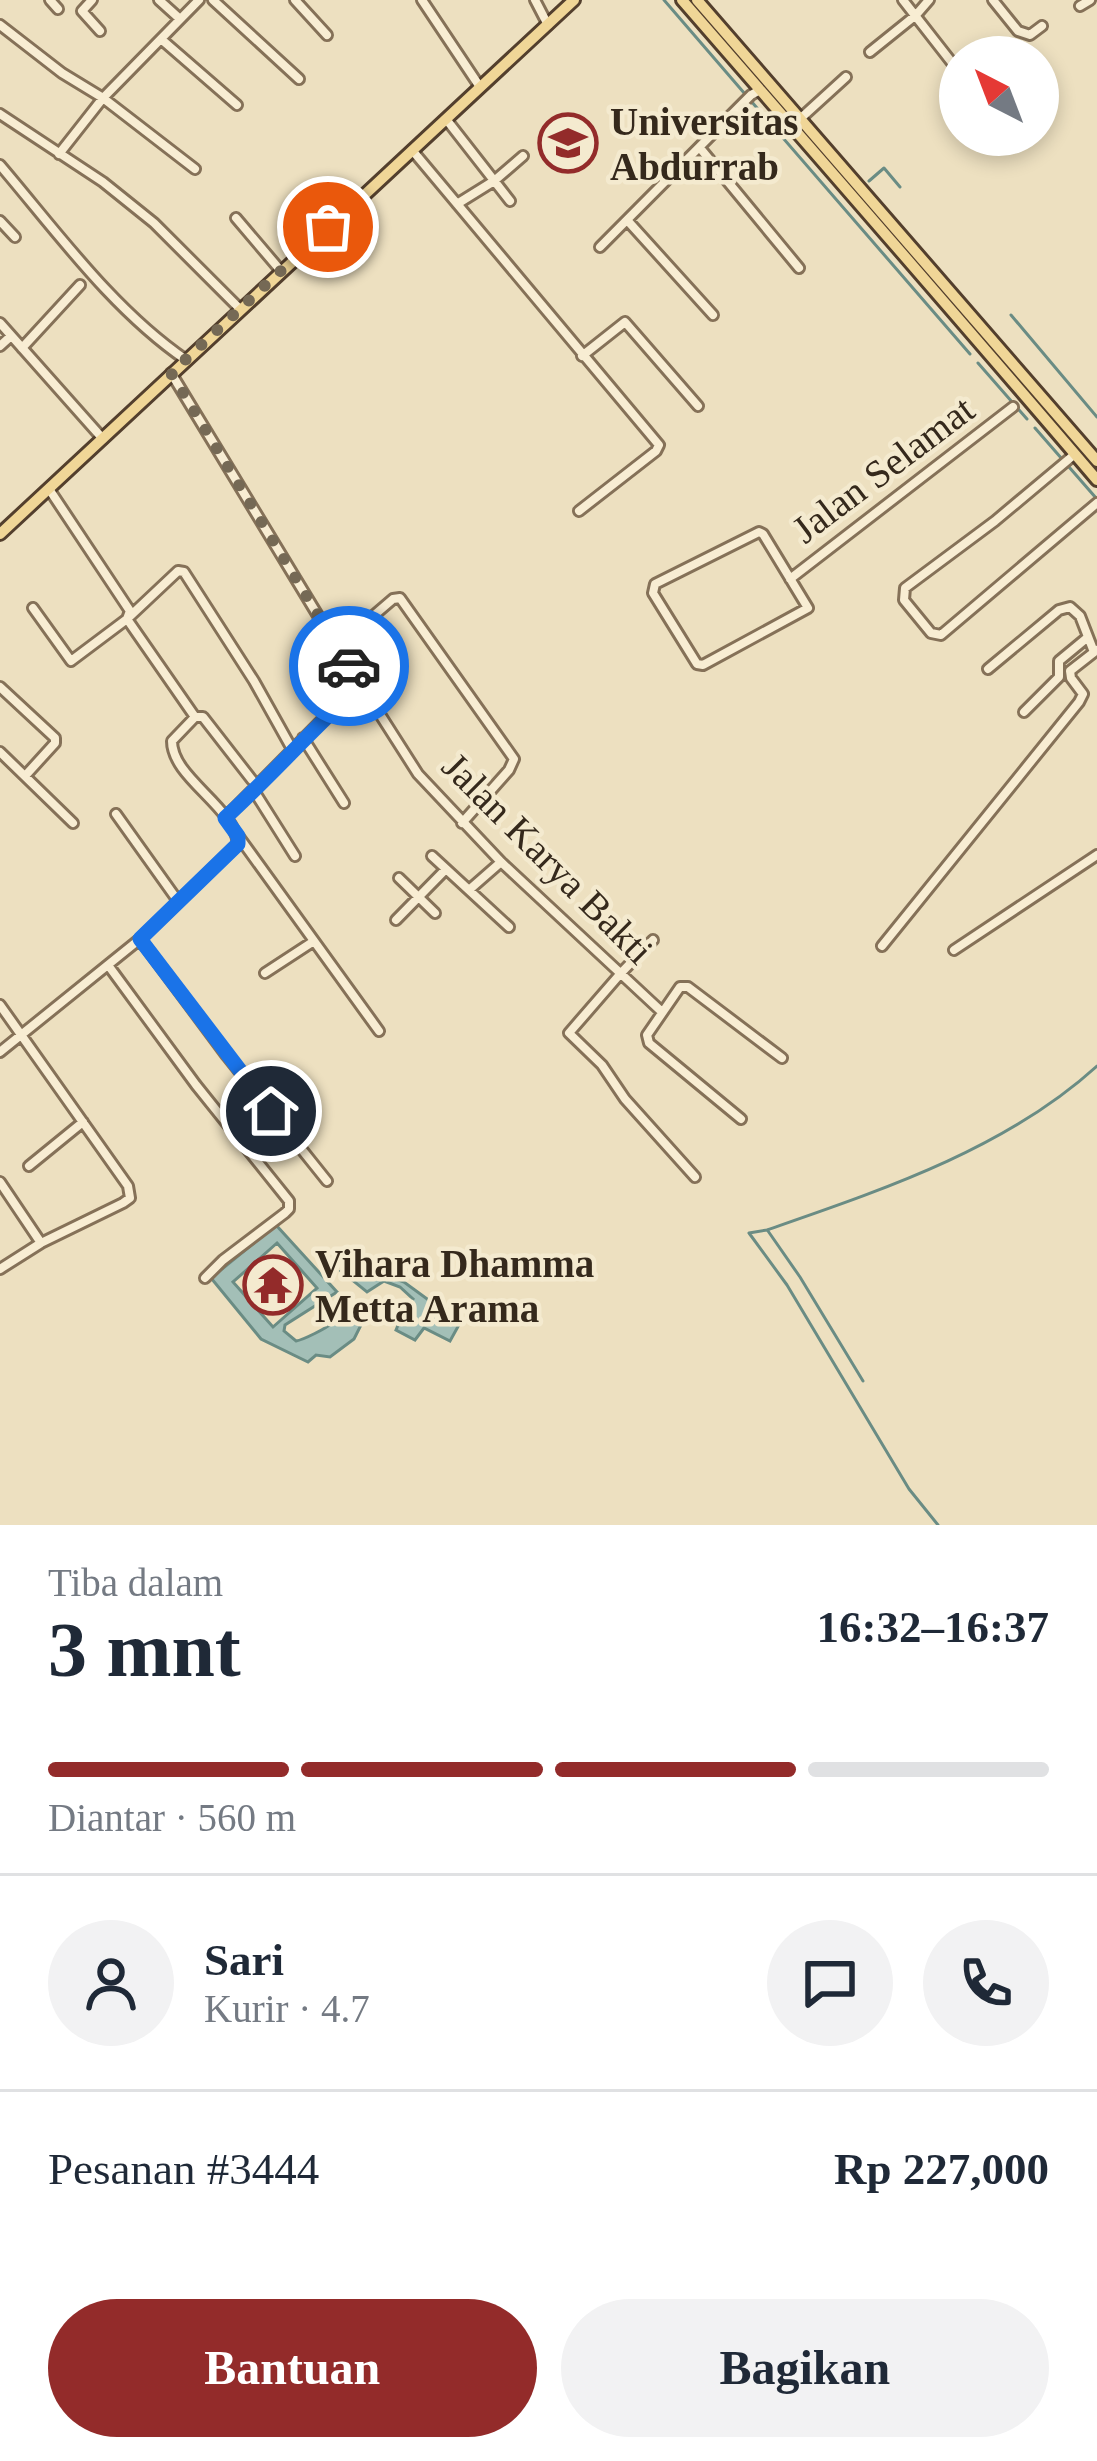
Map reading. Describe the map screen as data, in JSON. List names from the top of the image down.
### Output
{
  "streets": {
    "street": ["Jalan Selamat", "Jalan Karya Bakti"]
  },
  "places": {
    "school or university": ["Universitas Abdurrab"],
    "temple": ["Vihara Dhamma Metta Arama"]
  },
  "north": "top left",
  "page": {
    "heading": ["3 mnt", "Tiba dalam", "16:32–16:37"],
    "panel": [
      "Sari",
      "Kurir · 4.7",
      "Pesanan #3444",
      "Rp 227,000"
    ],
    "bar": "Diantar · 560 m",
    "buttons": ["Bantuan", "Bagikan"]
  }
}
